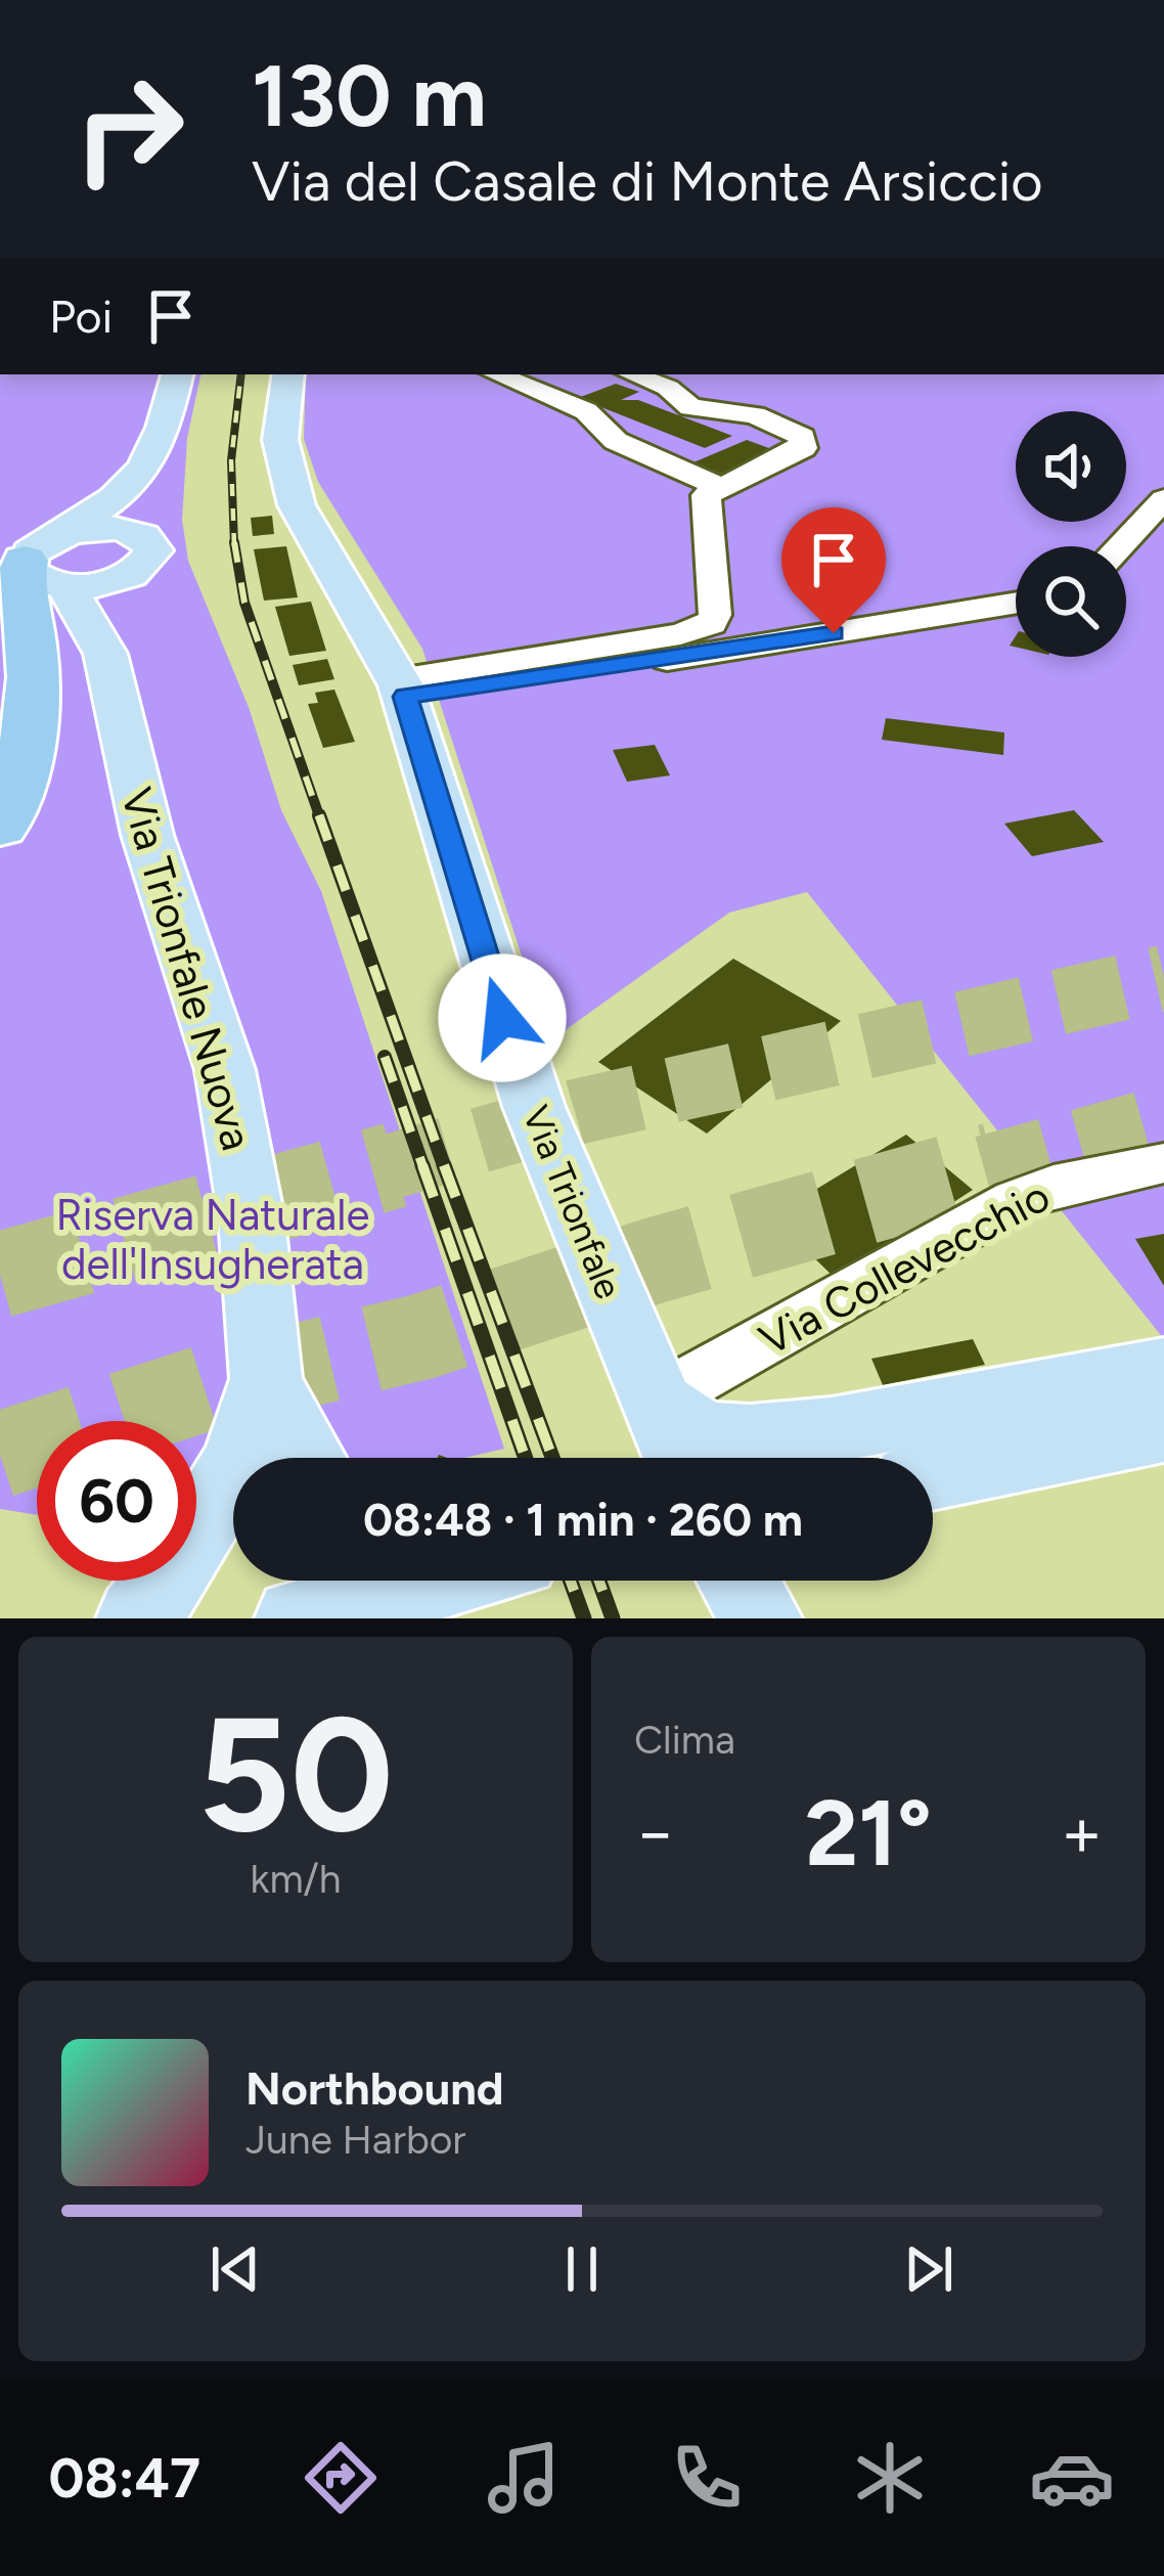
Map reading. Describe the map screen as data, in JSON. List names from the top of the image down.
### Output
{
  "streets": {
    "main road": ["Via Trionfale Nuova", "Via Trionfale"],
    "street": ["Via Collevecchio"]
  },
  "crossings": [
    ["Via Trionfale", "Via Collevecchio"]
  ],
  "parks": ["Riserva Naturale dell'Insugherata"],
  "page": {
    "turn": ["130 m", "Via del Casale di Monte Arsiccio"],
    "then": "Poi",
    "limit": "60",
    "trip": "08:48 · 1 min · 260 m",
    "tile": [
      ["50", "km/h"],
      "Clima"
    ],
    "heat": ["−", "21°", "+"],
    "song": ["Northbound", "June Harbor"],
    "tabs": "08:47"
  }
}
